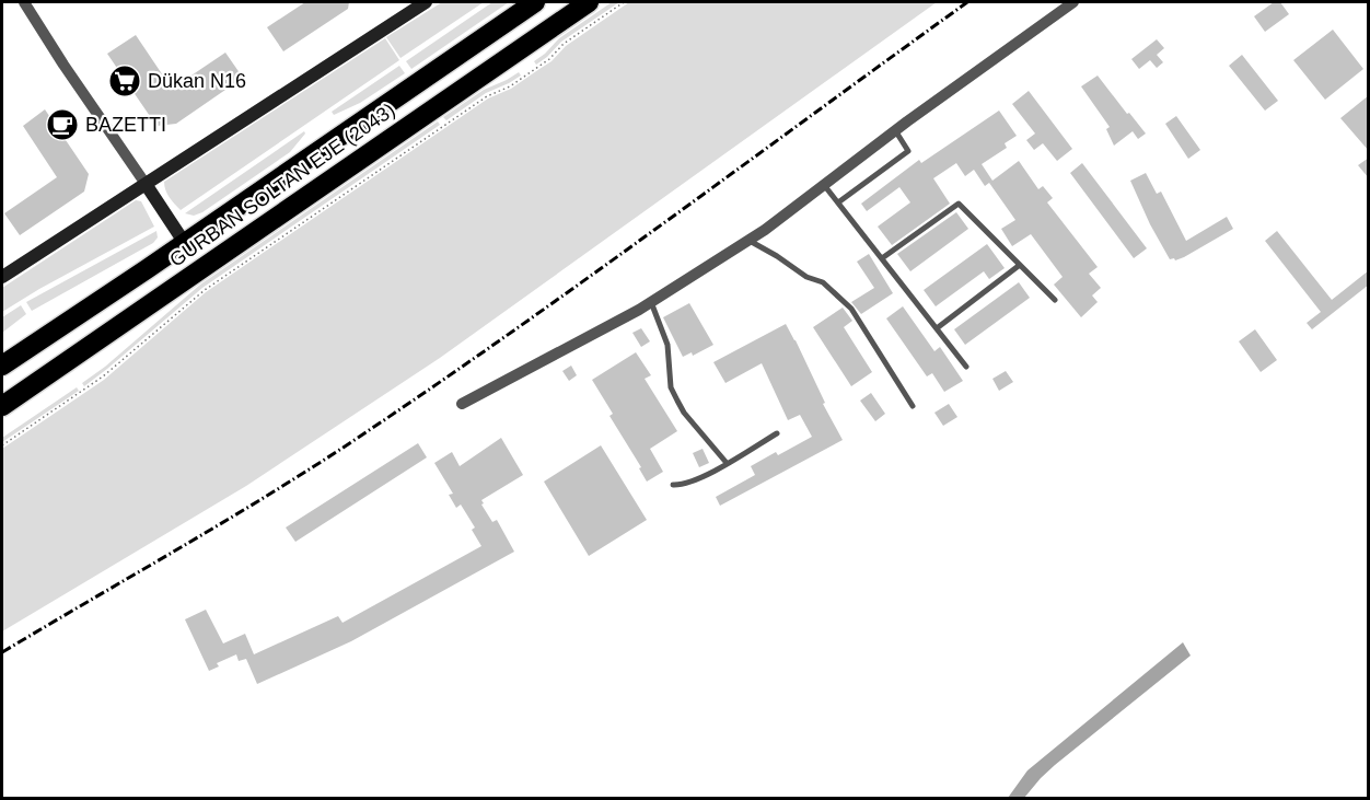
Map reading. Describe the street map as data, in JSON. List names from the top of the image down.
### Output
{
  "streets": {
    "highway": ["GURBAN SOLTAN EJE (2043)"]
  },
  "places": {
    "supermarket": ["Dükan N16"],
    "cafe": ["BAZETTI"]
  }
}
